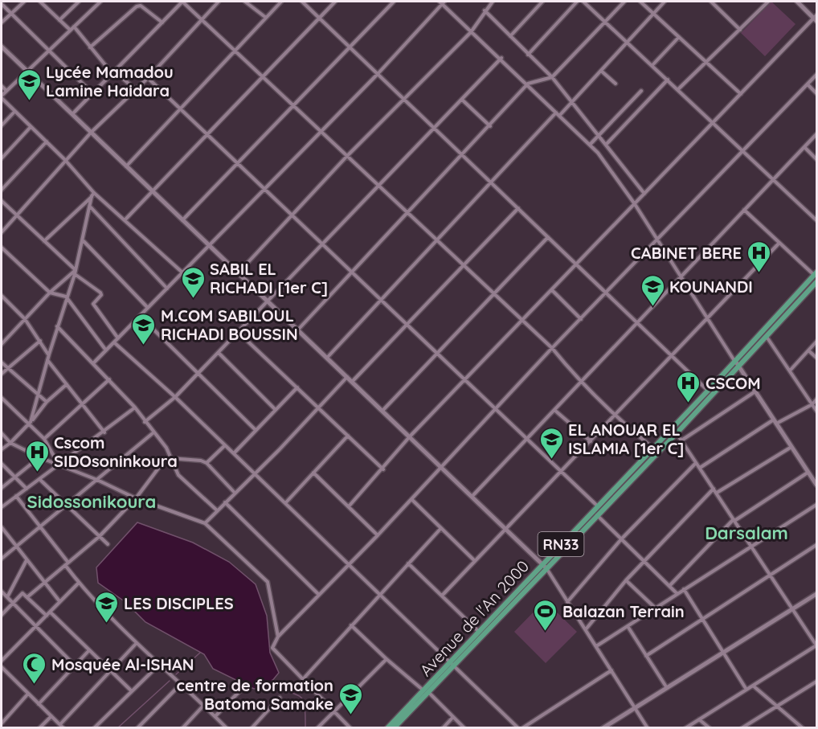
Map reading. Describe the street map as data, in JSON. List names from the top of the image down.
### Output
{
  "streets": {
    "main road": ["RN33", "Avenue de l'An 2000"]
  },
  "districts": ["Sidossonikoura", "Darsalam"],
  "places": {
    "school or university": [
      "Lycée Mamadou Lamine Haidara",
      "SABIL EL RICHADI [1er C]",
      "KOUNANDI",
      "M.COM SABILOUL RICHADI BOUSSIN",
      "EL ANOUAR EL ISLAMIA [1er C]",
      "LES DISCIPLES",
      "centre de formation Batoma Samake"
    ],
    "hospital": ["CABINET BERE", "CSCOM", "Cscom SIDOsoninkoura"],
    "sports": ["Balazan Terrain"],
    "mosque": ["Mosquée Al-ISHAN"]
  }
}
